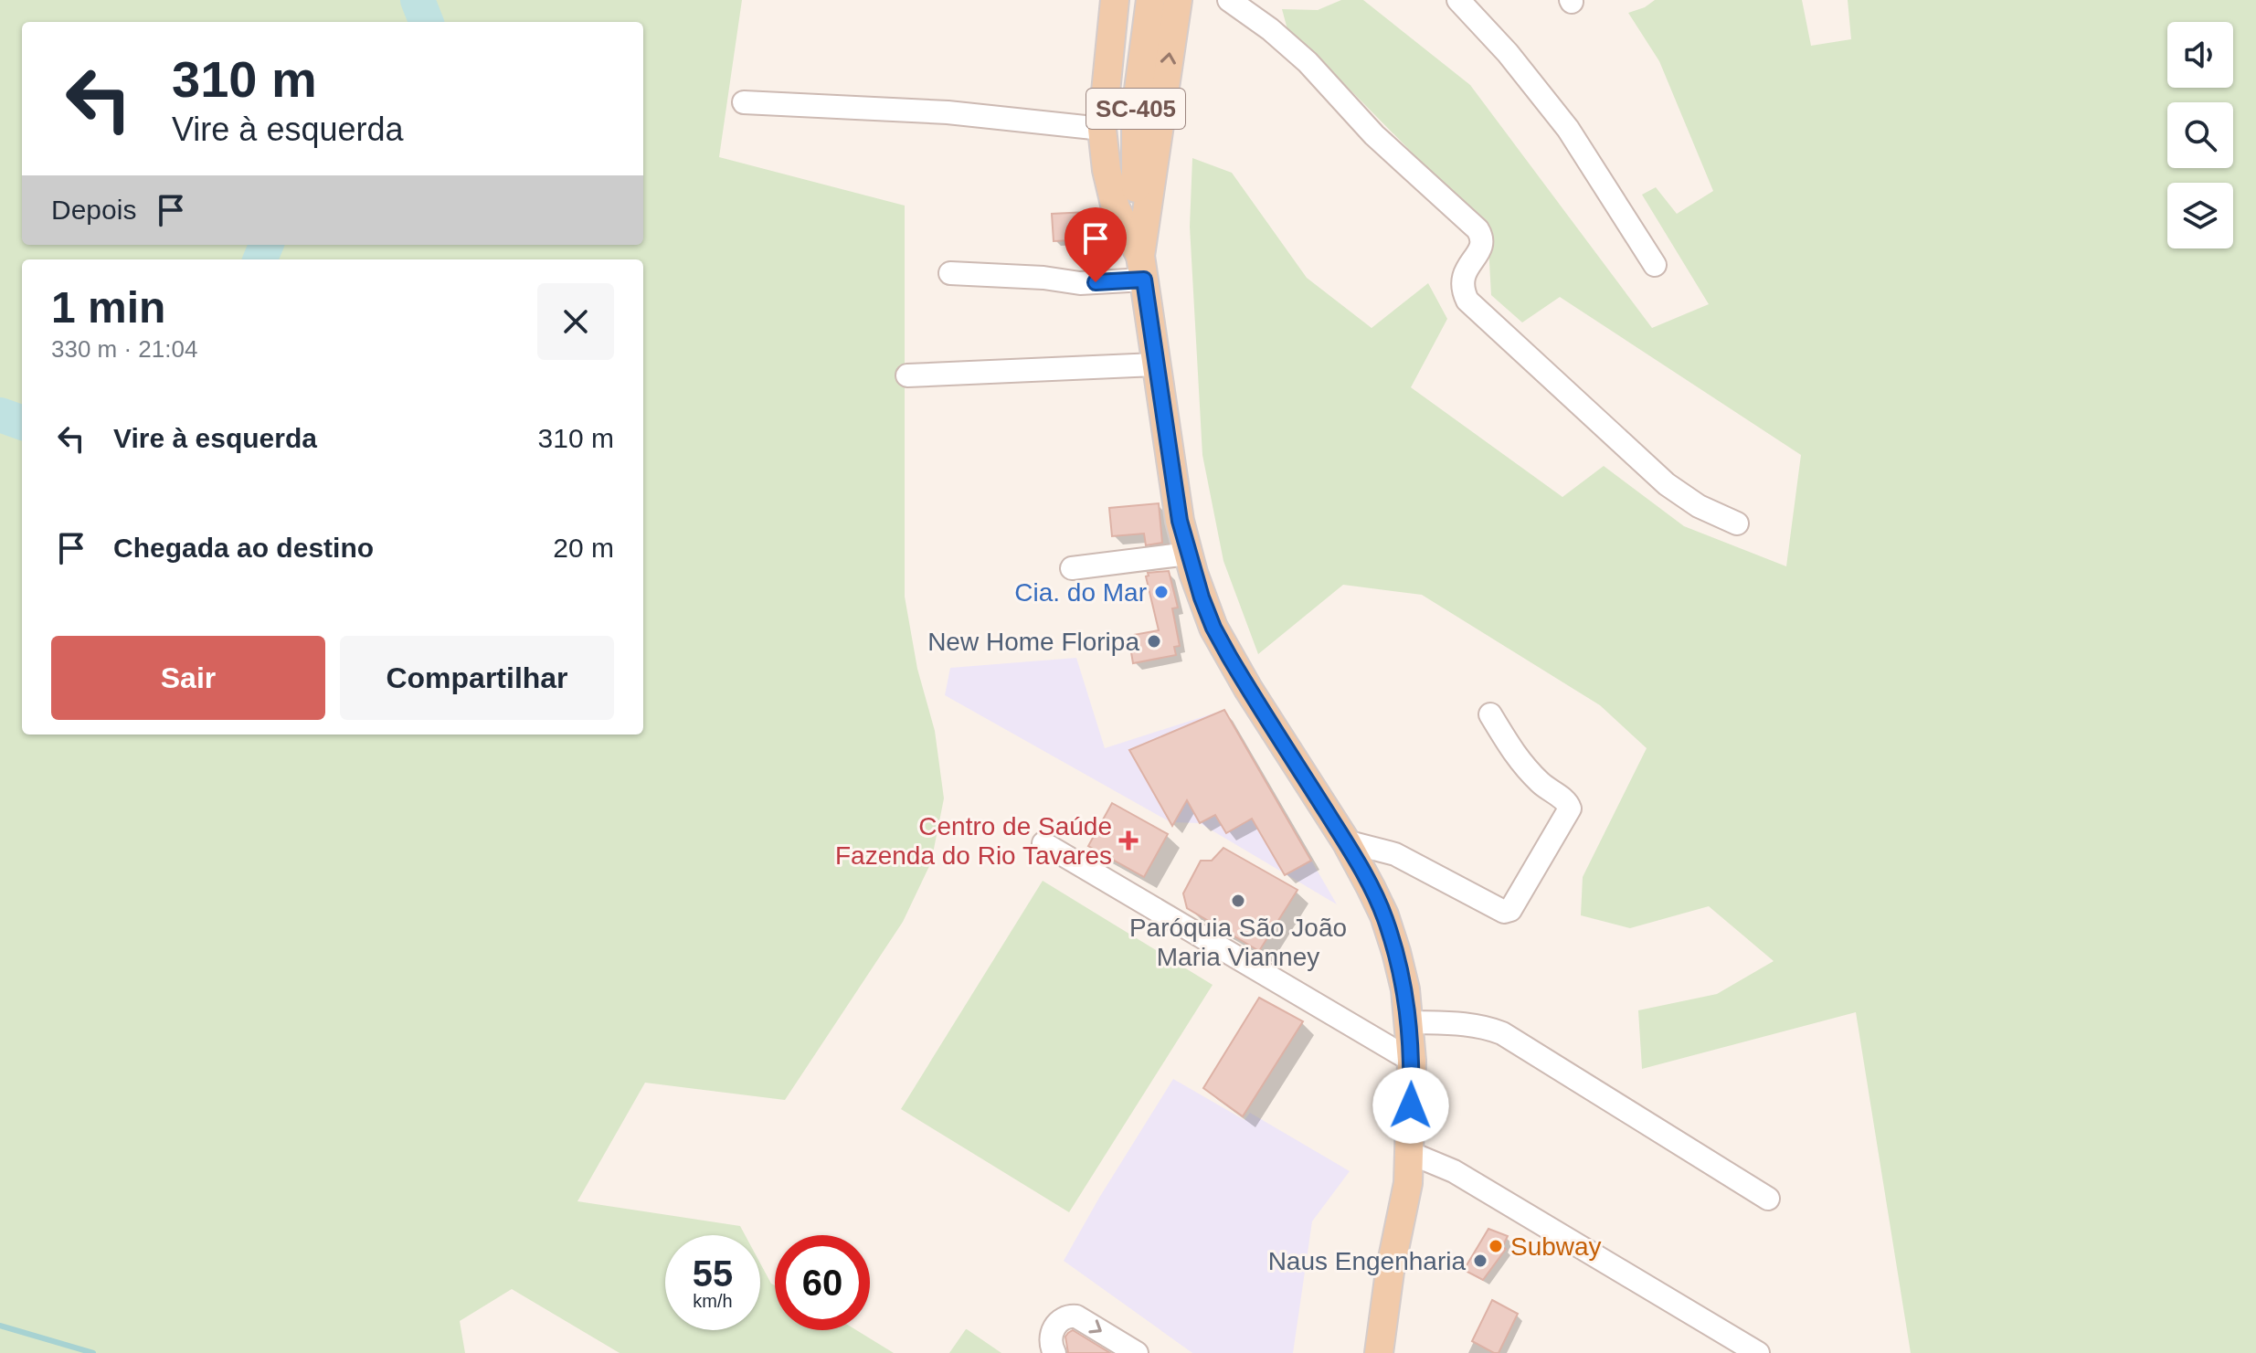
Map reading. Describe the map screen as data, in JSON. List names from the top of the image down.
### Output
{
  "streets": {
    "main road": ["SC-405"]
  },
  "places": {
    "other": [
      "Cia. do Mar",
      "New Home Floripa",
      "Paróquia São João Maria Vianney",
      "Subway",
      "Naus Engenharia"
    ],
    "health": ["Centro de Saúde Fazenda do Rio Tavares"]
  },
  "page": {
    "turn": ["310 m", "Vire à esquerda"],
    "then": "Depois",
    "heading": ["1 min", "330 m · 21:04"],
    "list": [
      {
        "name": "Vire à esquerda",
        "value": "310 m"
      },
      {
        "name": "Chegada ao destino",
        "value": "20 m"
      }
    ],
    "buttons": ["Sair", "Compartilhar"],
    "speed": "55 km/h",
    "limit": "60"
  }
}
